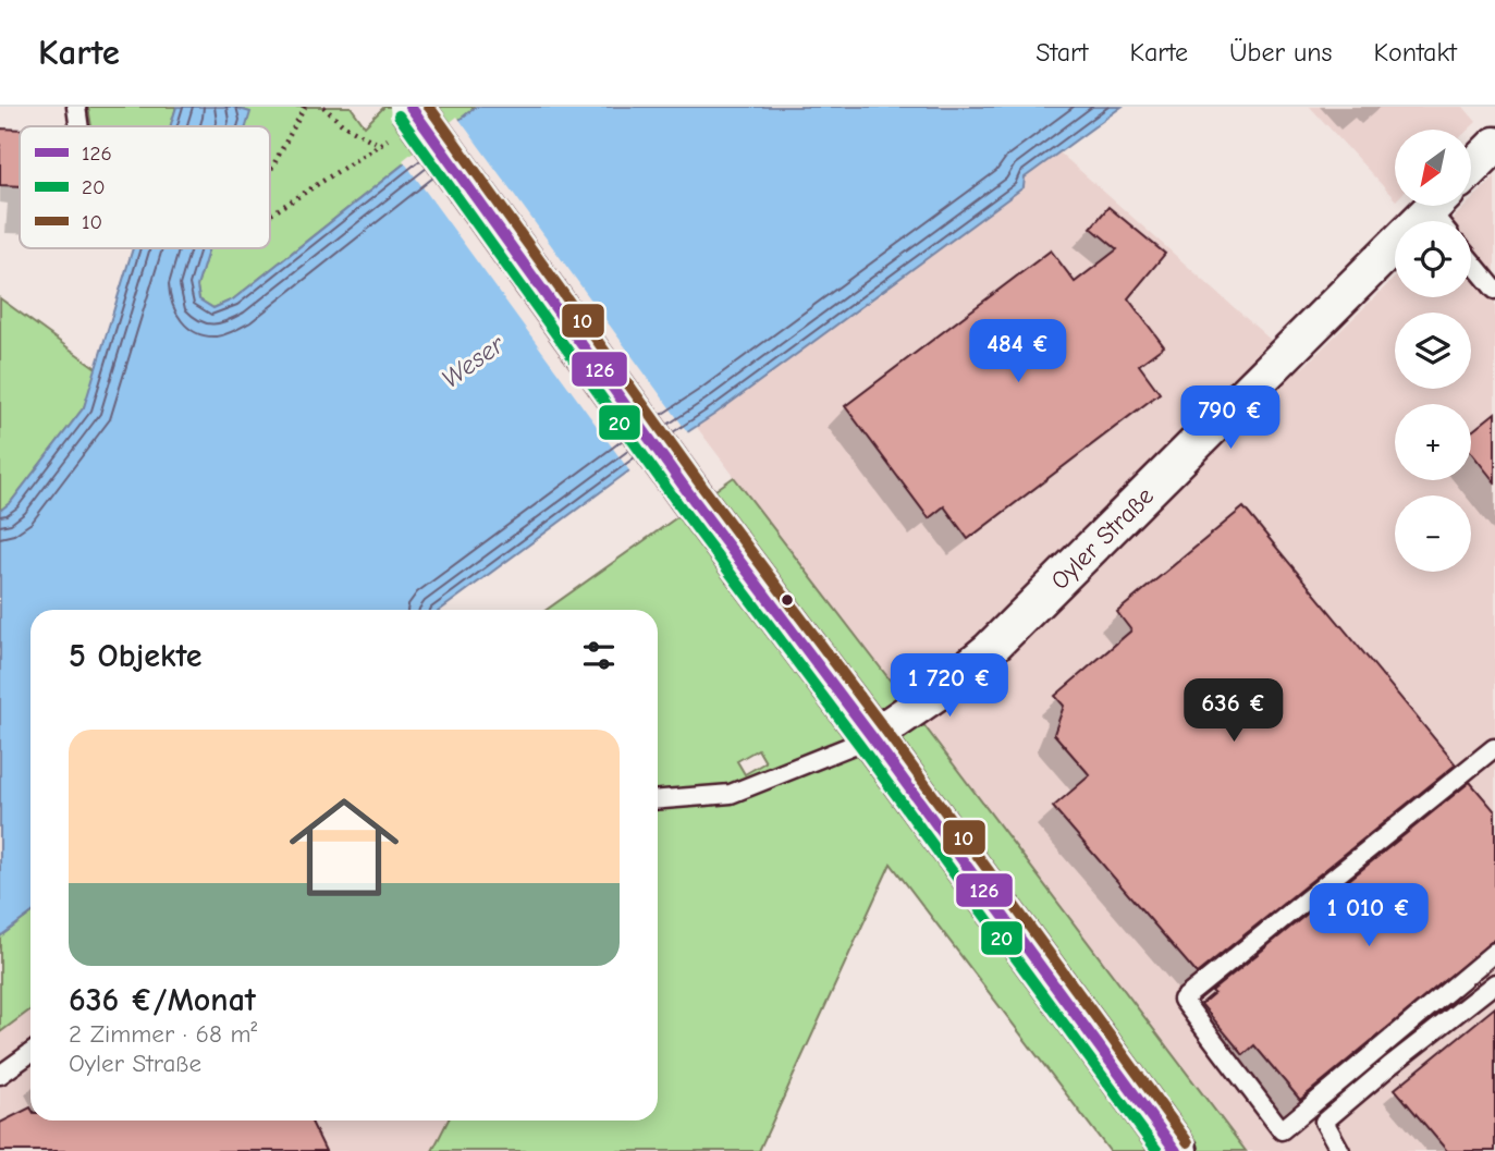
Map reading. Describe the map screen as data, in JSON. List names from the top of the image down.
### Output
{
  "streets": {
    "street": ["Oyler Straße"]
  },
  "water": ["Weser"],
  "lines": ["transit line 126", "transit line 10", "transit line 20"],
  "legend": ["126", "20", "10"],
  "north": "bottom left",
  "page": {
    "header": "Karte",
    "nav": [
      "Start",
      "Karte",
      "Über uns",
      "Kontakt"
    ],
    "map_buttons": ["+", "−"],
    "price": [
      "484 €",
      "790 €",
      "1 720 €",
      "636 €",
      "1 010 €"
    ],
    "heading": "5 Objekte",
    "list": [
      {
        "name": "636 €/Monat",
        "note": "2 Zimmer · 68 m² · Oyler Straße"
      }
    ]
  }
}
